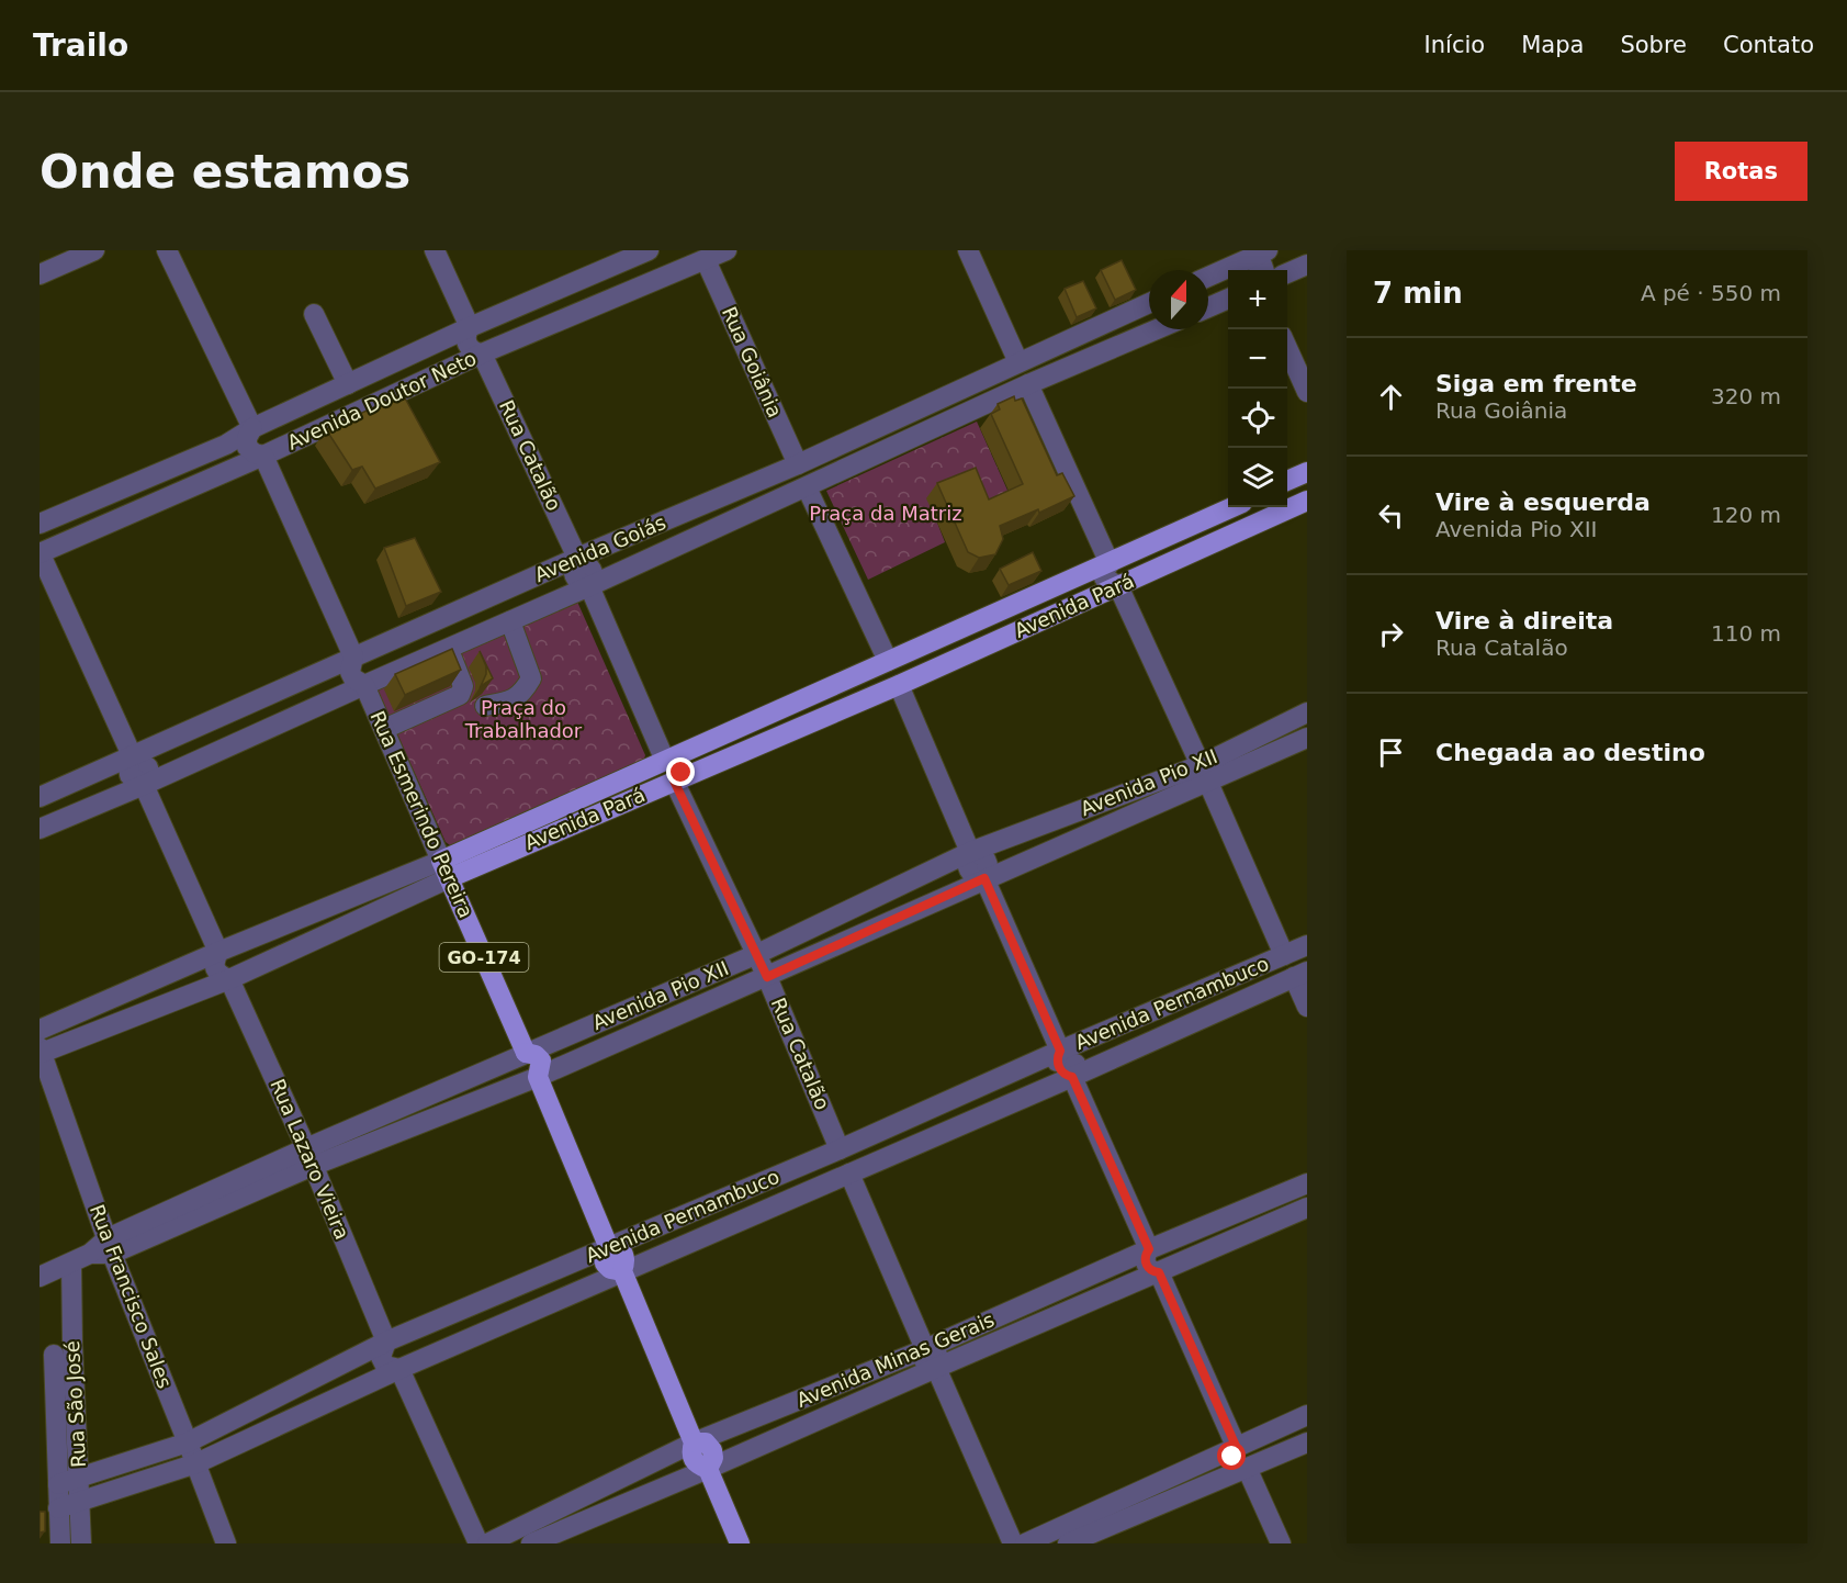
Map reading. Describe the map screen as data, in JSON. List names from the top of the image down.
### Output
{
  "streets": {
    "main road": ["Avenida Pará", "Rua Esmerindo Pereira", "GO-174"],
    "street": [
      "Rua Goiânia",
      "Avenida Doutor Neto",
      "Rua Catalão",
      "Avenida Goiás",
      "Avenida Pio XII",
      "Avenida Pernambuco",
      "Rua Lazaro Vieira",
      "Rua Francisco Sales",
      "Avenida Minas Gerais",
      "Rua São José"
    ]
  },
  "crossings": [
    ["Rua Goiânia", "Avenida Doutor Neto"],
    ["Rua Goiânia", "Avenida Goiás"],
    ["Rua Goiânia", "Avenida Pará"],
    ["Rua Goiânia", "Avenida Pio XII"],
    ["Rua Goiânia", "Avenida Pernambuco"],
    ["Rua Goiânia", "Avenida Minas Gerais"],
    ["Avenida Doutor Neto", "Rua Catalão"],
    ["Avenida Doutor Neto", "Rua Esmerindo Pereira"],
    ["Avenida Doutor Neto", "Rua Lazaro Vieira"],
    ["Rua Catalão", "Avenida Goiás"],
    ["Rua Catalão", "Avenida Pará"],
    ["Rua Catalão", "Avenida Pio XII"],
    ["Rua Catalão", "Avenida Pernambuco"],
    ["Rua Catalão", "Avenida Minas Gerais"],
    ["Avenida Goiás", "Rua Esmerindo Pereira"],
    ["Avenida Goiás", "Rua Lazaro Vieira"],
    ["Avenida Pará", "Rua Esmerindo Pereira"],
    ["Avenida Pará", "Rua Lazaro Vieira"],
    ["Avenida Pará", "Rua Francisco Sales"],
    ["Avenida Pio XII", "Rua Esmerindo Pereira"],
    ["Avenida Pio XII", "Rua Lazaro Vieira"],
    ["Avenida Pio XII", "Rua Francisco Sales"],
    ["Avenida Pio XII", "Rua São José"],
    ["Rua Esmerindo Pereira", "Avenida Pernambuco"],
    ["Rua Esmerindo Pereira", "Avenida Minas Gerais"],
    ["Avenida Pernambuco", "Rua Lazaro Vieira"],
    ["Avenida Pernambuco", "Rua Francisco Sales"],
    ["Avenida Pernambuco", "Rua São José"]
  ],
  "parks": ["Praça da Matriz", "Praça do Trabalhador"],
  "north": "top",
  "page": {
    "header": "Trailo",
    "nav": [
      "Início",
      "Mapa",
      "Sobre",
      "Contato"
    ],
    "buttons": "Rotas",
    "title": "Onde estamos",
    "heading": ["7 min", "A pé · 550 m"],
    "map_buttons": ["+", "−"],
    "list": [
      ["Siga em frente", "Rua Goiânia", "320 m"],
      ["Vire à esquerda", "Avenida Pio XII", "120 m"],
      ["Vire à direita", "Rua Catalão", "110 m"],
      "Chegada ao destino"
    ]
  }
}
